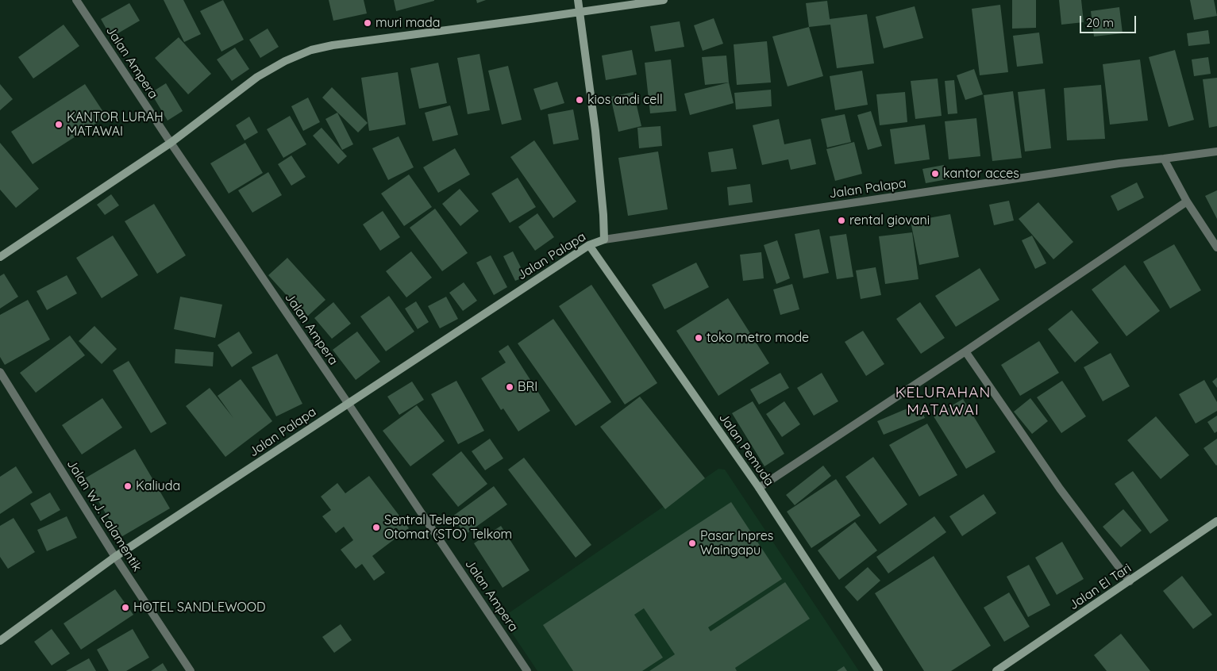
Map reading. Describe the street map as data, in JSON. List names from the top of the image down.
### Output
{
  "streets": {
    "street": [
      "Jalan Ampera",
      "Jalan Palapa",
      "Jalan Pemuda",
      "Jalan W.J. Lalamentik",
      "Jalan El Tari"
    ]
  },
  "crossings": [
    ["Jalan Ampera", "Jalan Palapa"],
    ["Jalan Palapa", "Jalan Pemuda"],
    ["Jalan Palapa", "Jalan W.J. Lalamentik"]
  ],
  "districts": ["KELURAHAN MATAWAI"],
  "places": [
    "muri mada",
    "kios andi cell",
    "KANTOR LURAH MATAWAI",
    "kantor acces",
    "rental giovani",
    "toko metro mode",
    "BRI",
    "Kaliuda",
    "Sentral Telepon Otomat (STO) Telkom",
    "Pasar Inpres Waingapu",
    "HOTEL SANDLEWOOD"
  ],
  "scale_bar": "20 m"
}
